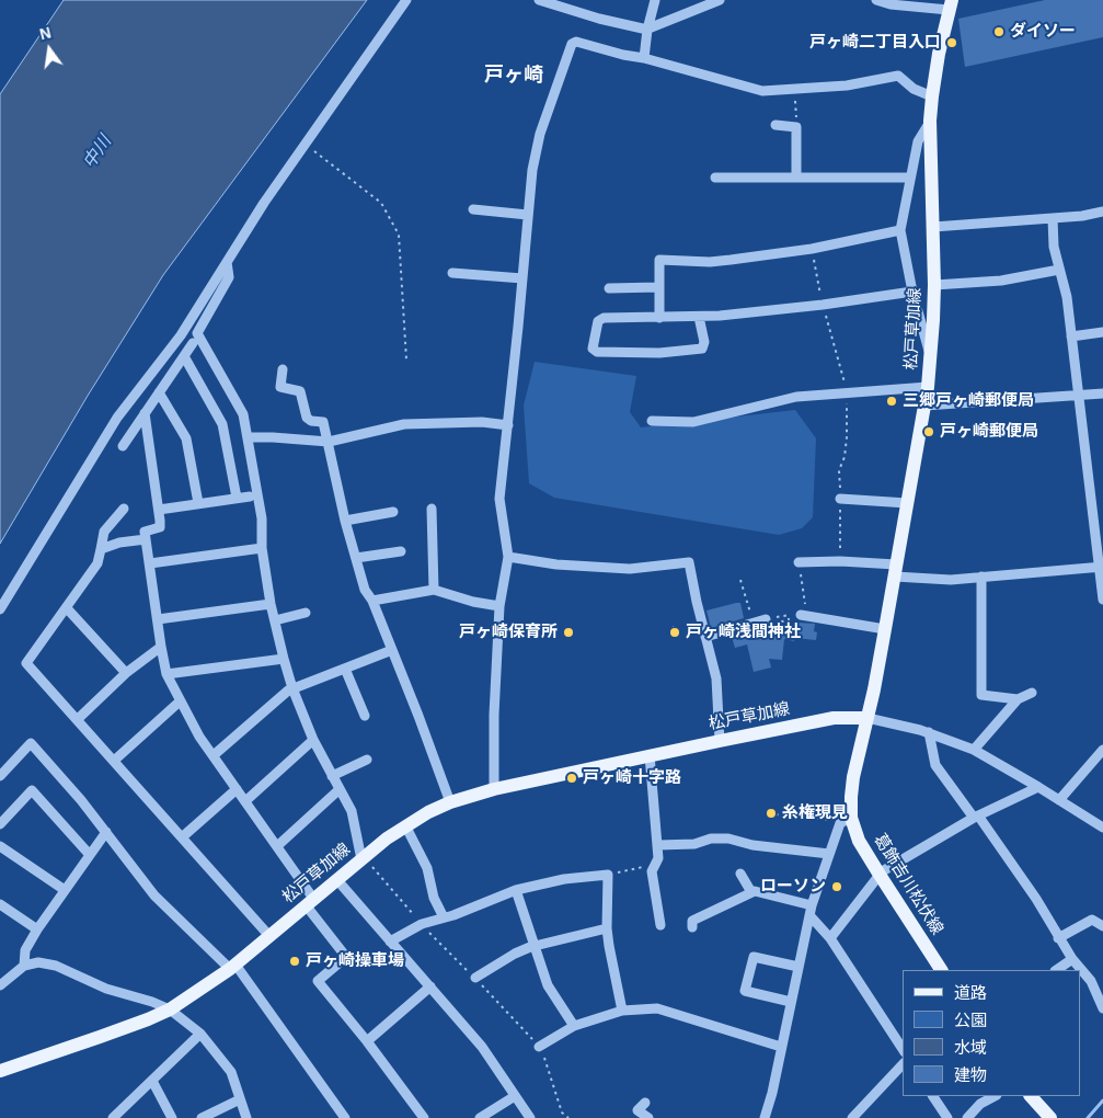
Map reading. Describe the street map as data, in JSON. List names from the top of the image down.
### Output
{
  "streets": {
    "main road": ["松戸草加線", "葛飾吉川松伏線"]
  },
  "crossings": [
    ["松戸草加線", "葛飾吉川松伏線"]
  ],
  "districts": ["戸ヶ崎"],
  "water": ["中川"],
  "places": [
    "ダイソー",
    "戸ヶ崎二丁目入口",
    "三郷戸ヶ崎郵便局",
    "戸ヶ崎郵便局",
    "戸ヶ崎保育所",
    "戸ヶ崎浅間神社",
    "戸ヶ崎十字路",
    "糸権現見",
    "ローソン",
    "戸ヶ崎操車場"
  ],
  "legend": [
    "道路",
    "公園",
    "水域",
    "建物"
  ],
  "north": "top"
}
